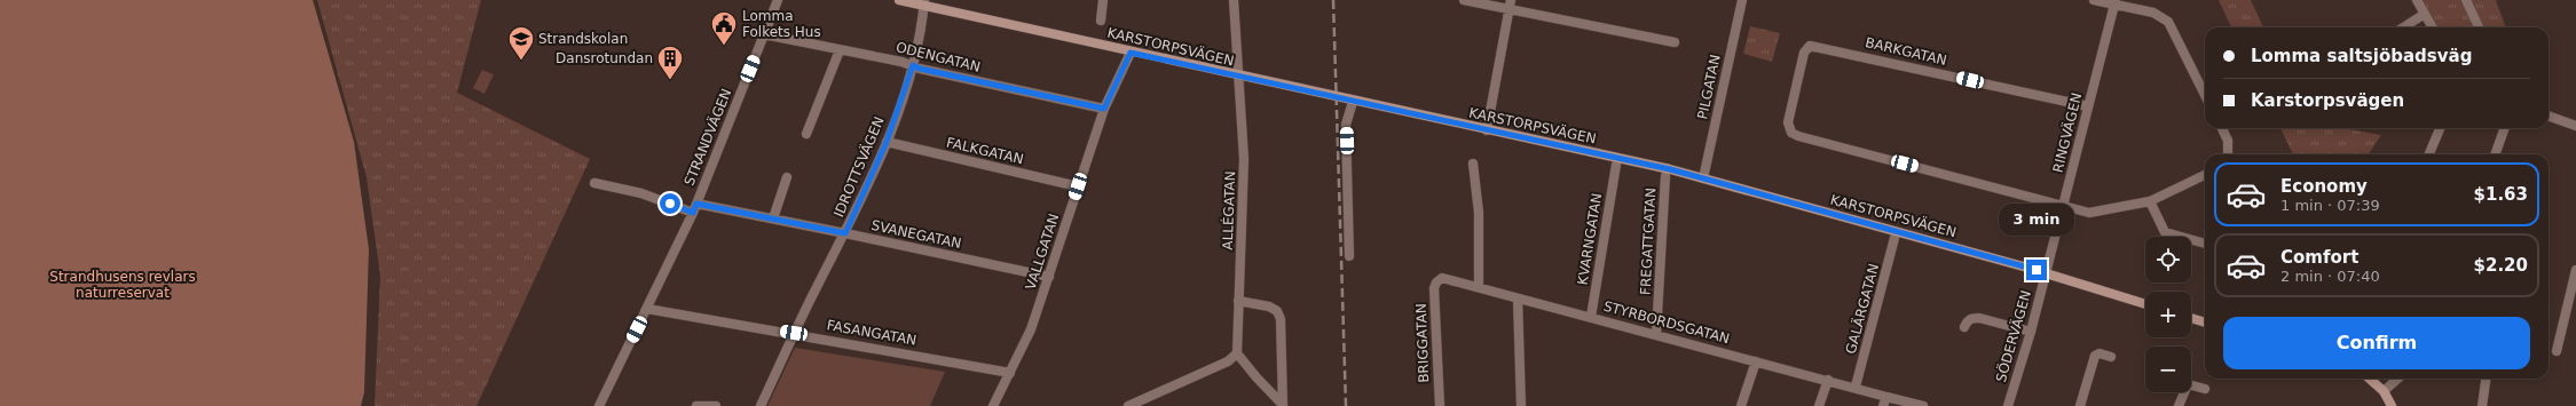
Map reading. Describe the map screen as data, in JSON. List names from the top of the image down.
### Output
{
  "streets": {
    "street": [
      "KARSTORPSVÄGEN",
      "BARKGATAN",
      "ODENGATAN",
      "PILGATAN",
      "RINGVÄGEN",
      "STRANDVÄGEN",
      "FALKGATAN",
      "IDROTTSVÄGEN",
      "ALLÉGATAN",
      "SVANEGATAN",
      "KVARNGATAN",
      "FREGATTGATAN",
      "VALLGATAN",
      "GALÄRGATAN",
      "STYRBORDSGATAN",
      "FASANGATAN",
      "SÖDERVÄGEN",
      "BRIGGATAN"
    ]
  },
  "crossings": [
    ["KARSTORPSVÄGEN", "PILGATAN"],
    ["KARSTORPSVÄGEN", "RINGVÄGEN"],
    ["KARSTORPSVÄGEN", "IDROTTSVÄGEN"],
    ["KARSTORPSVÄGEN", "ALLÉGATAN"],
    ["KARSTORPSVÄGEN", "VALLGATAN"],
    ["KARSTORPSVÄGEN", "SÖDERVÄGEN"],
    ["BARKGATAN", "RINGVÄGEN"],
    ["ODENGATAN", "STRANDVÄGEN"],
    ["ODENGATAN", "IDROTTSVÄGEN"],
    ["ODENGATAN", "VALLGATAN"],
    ["RINGVÄGEN", "SÖDERVÄGEN"],
    ["STRANDVÄGEN", "SVANEGATAN"],
    ["STRANDVÄGEN", "FASANGATAN"],
    ["FALKGATAN", "IDROTTSVÄGEN"],
    ["FALKGATAN", "VALLGATAN"],
    ["IDROTTSVÄGEN", "SVANEGATAN"],
    ["IDROTTSVÄGEN", "FASANGATAN"],
    ["SVANEGATAN", "VALLGATAN"],
    ["KVARNGATAN", "STYRBORDSGATAN"],
    ["FREGATTGATAN", "STYRBORDSGATAN"],
    ["VALLGATAN", "FASANGATAN"],
    ["GALÄRGATAN", "STYRBORDSGATAN"],
    ["STYRBORDSGATAN", "BRIGGATAN"]
  ],
  "parks": ["Strandhusens revlars naturreservat"],
  "places": {
    "public building": ["Lomma Folkets Hus"],
    "school or university": ["Strandskolan"],
    "building": ["Dansrotundan"]
  },
  "page": {
    "banner": ["Lomma saltsjöbadsväg", "Karstorpsvägen"],
    "list": [
      {
        "name": "Economy",
        "note": "1 min · 07:39",
        "value": "$1.63"
      },
      {
        "name": "Comfort",
        "note": "2 min · 07:40",
        "value": "$2.20"
      }
    ],
    "bubble": "3 min",
    "map_buttons": ["+", "−"],
    "buttons": "Confirm"
  }
}
